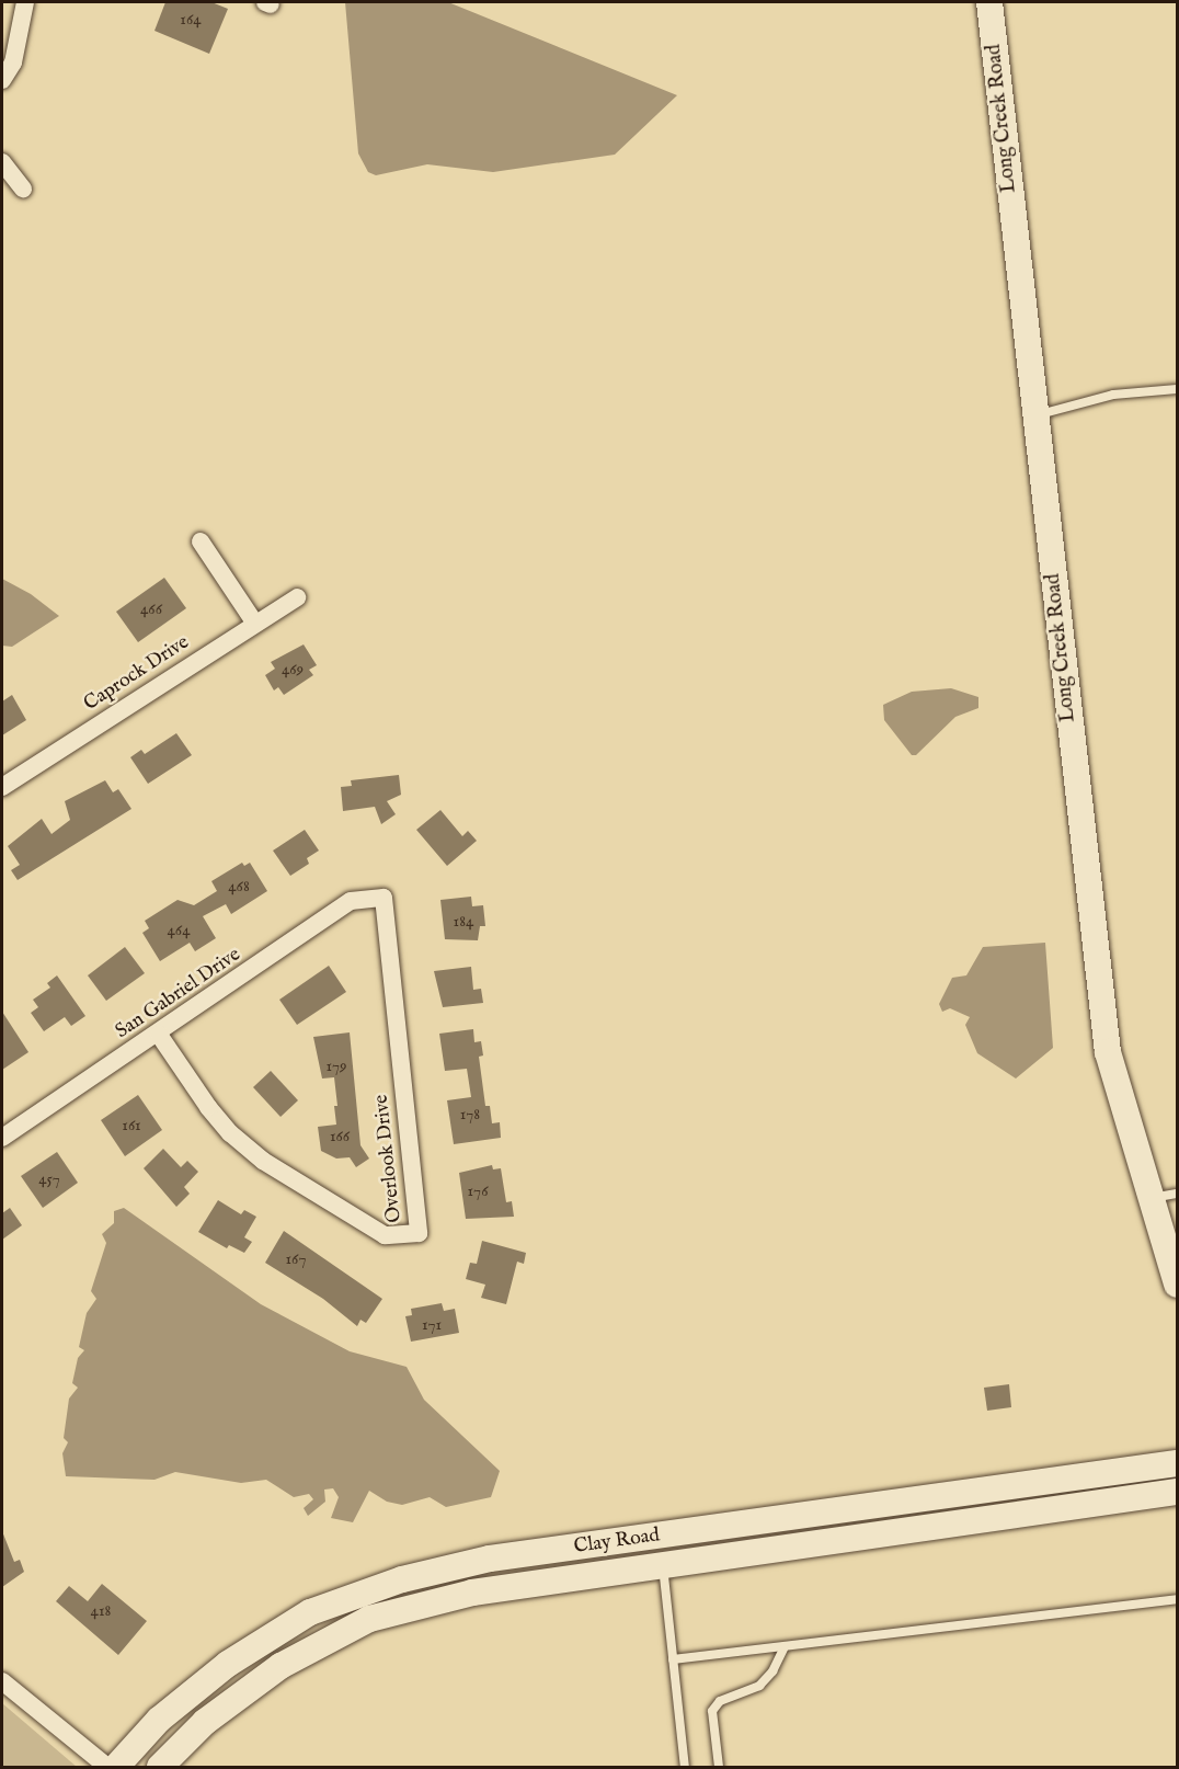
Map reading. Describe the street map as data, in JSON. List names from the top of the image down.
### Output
{
  "streets": {
    "main road": ["Long Creek Road", "Clay Road"],
    "street": ["Caprock Drive", "San Gabriel Drive", "Overlook Drive"]
  },
  "crossings": [
    ["San Gabriel Drive", "Overlook Drive"]
  ],
  "house_numbers": [
    "164",
    "466",
    "469",
    "468",
    "184",
    "464",
    "179",
    "178",
    "161",
    "166",
    "457",
    "176",
    "167",
    "171",
    "418"
  ]
}
